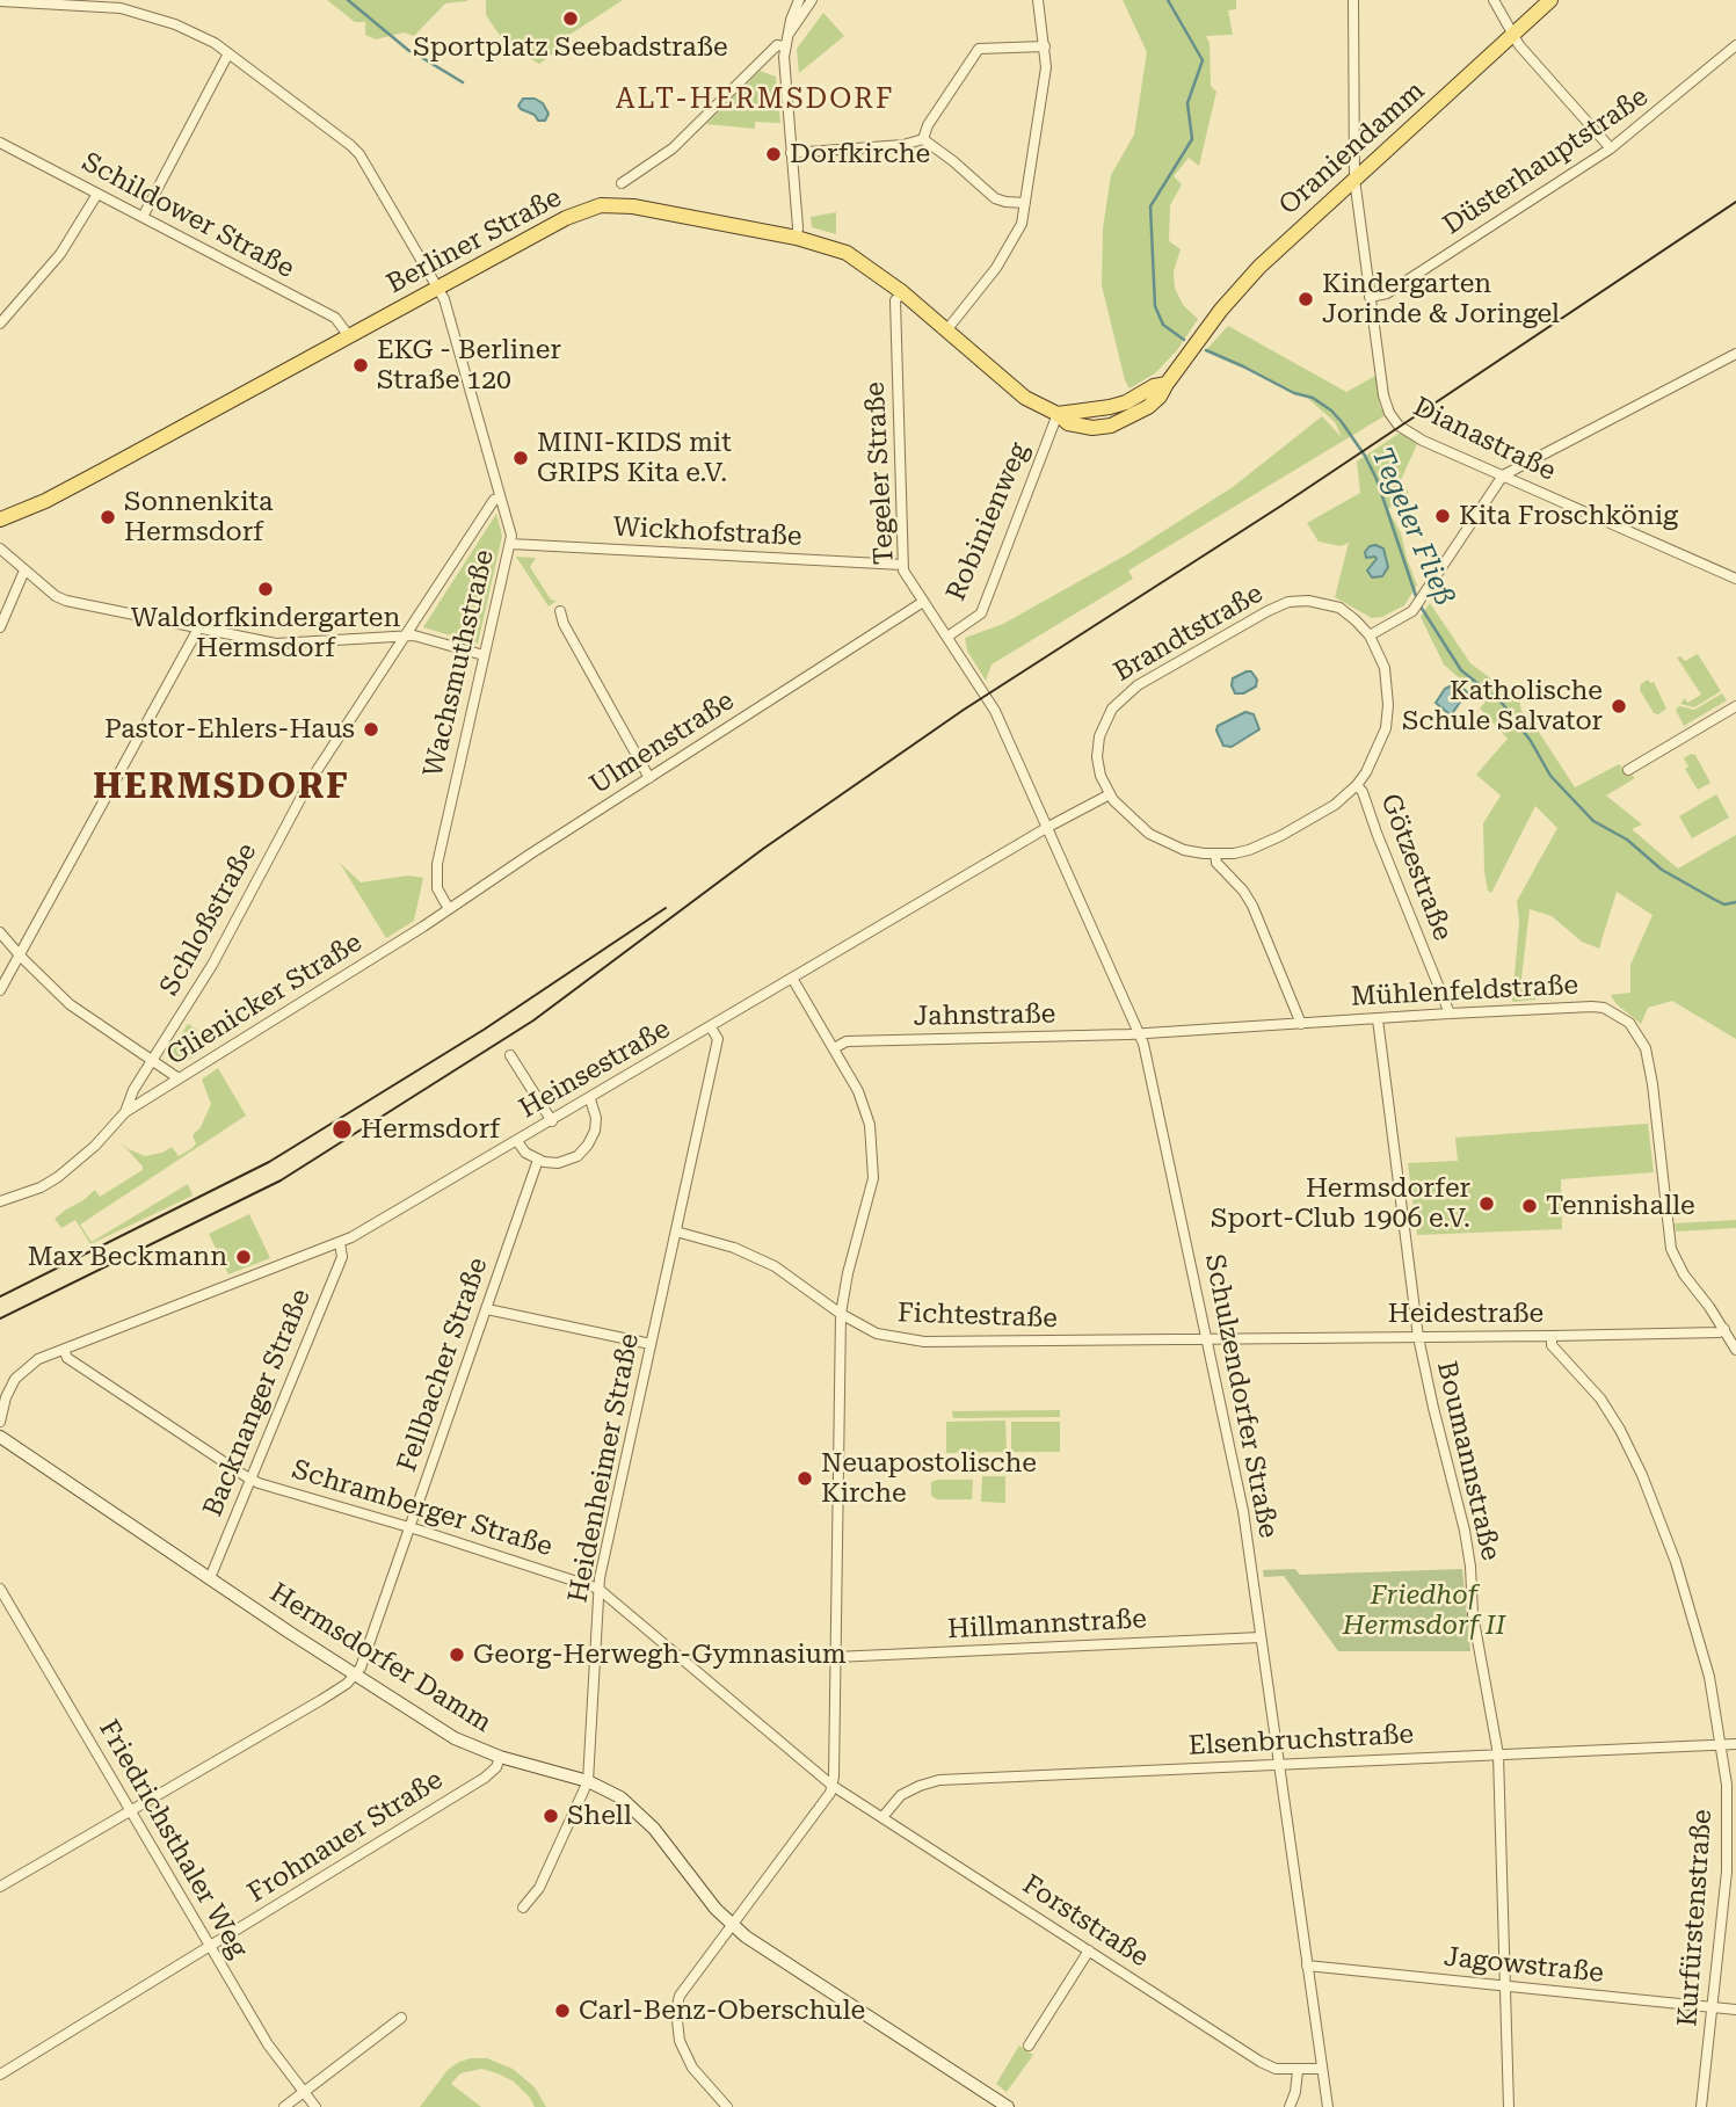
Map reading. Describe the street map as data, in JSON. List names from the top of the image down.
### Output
{
  "streets": {
    "main road": ["Oraniendamm", "Berliner Straße", "Hermsdorfer Damm"],
    "street": [
      "Düsterhauptstraße",
      "Schildower Straße",
      "Dianastraße",
      "Tegeler Straße",
      "Robinienweg",
      "Wickhofstraße",
      "Brandtstraße",
      "Wachsmuthstraße",
      "Ulmenstraße",
      "Götzestraße",
      "Schloßstraße",
      "Mühlenfeldstraße",
      "Glienicker Straße",
      "Jahnstraße",
      "Heinsestraße",
      "Heidestraße",
      "Fichtestraße",
      "Fellbacher Straße",
      "Schulzendorfer Straße",
      "Backnanger Straße",
      "Boumannstraße",
      "Heidenheimer Straße",
      "Schramberger Straße",
      "Hillmannstraße",
      "Elsenbruchstraße",
      "Frohnauer Straße",
      "Friedrichsthaler Weg",
      "Kurfürstenstraße",
      "Forststraße",
      "Jagowstraße"
    ]
  },
  "crossings": [
    ["Oraniendamm", "Berliner Straße"],
    ["Oraniendamm", "Dianastraße"],
    ["Oraniendamm", "Robinienweg"],
    ["Düsterhauptstraße", "Dianastraße"],
    ["Schildower Straße", "Berliner Straße"],
    ["Berliner Straße", "Tegeler Straße"],
    ["Berliner Straße", "Robinienweg"],
    ["Berliner Straße", "Wachsmuthstraße"],
    ["Tegeler Straße", "Robinienweg"],
    ["Tegeler Straße", "Wickhofstraße"],
    ["Tegeler Straße", "Ulmenstraße"],
    ["Tegeler Straße", "Schulzendorfer Straße"],
    ["Robinienweg", "Schulzendorfer Straße"],
    ["Wickhofstraße", "Wachsmuthstraße"],
    ["Brandtstraße", "Götzestraße"],
    ["Wachsmuthstraße", "Ulmenstraße"],
    ["Wachsmuthstraße", "Schloßstraße"],
    ["Ulmenstraße", "Glienicker Straße"],
    ["Götzestraße", "Mühlenfeldstraße"],
    ["Schloßstraße", "Glienicker Straße"],
    ["Mühlenfeldstraße", "Jahnstraße"],
    ["Mühlenfeldstraße", "Heidestraße"],
    ["Mühlenfeldstraße", "Schulzendorfer Straße"],
    ["Mühlenfeldstraße", "Boumannstraße"],
    ["Jahnstraße", "Schulzendorfer Straße"],
    ["Heinsestraße", "Schulzendorfer Straße"],
    ["Heinsestraße", "Backnanger Straße"],
    ["Heinsestraße", "Heidenheimer Straße"],
    ["Heinsestraße", "Schramberger Straße"],
    ["Heidestraße", "Fichtestraße"],
    ["Heidestraße", "Schulzendorfer Straße"],
    ["Heidestraße", "Boumannstraße"],
    ["Heidestraße", "Kurfürstenstraße"],
    ["Fichtestraße", "Schulzendorfer Straße"],
    ["Fichtestraße", "Heidenheimer Straße"],
    ["Fellbacher Straße", "Schramberger Straße"],
    ["Fellbacher Straße", "Hermsdorfer Damm"],
    ["Schulzendorfer Straße", "Hillmannstraße"],
    ["Schulzendorfer Straße", "Elsenbruchstraße"],
    ["Schulzendorfer Straße", "Forststraße"],
    ["Schulzendorfer Straße", "Jagowstraße"],
    ["Backnanger Straße", "Schramberger Straße"],
    ["Backnanger Straße", "Hermsdorfer Damm"],
    ["Boumannstraße", "Elsenbruchstraße"],
    ["Boumannstraße", "Jagowstraße"],
    ["Heidenheimer Straße", "Schramberger Straße"],
    ["Heidenheimer Straße", "Hermsdorfer Damm"],
    ["Schramberger Straße", "Forststraße"],
    ["Hermsdorfer Damm", "Frohnauer Straße"],
    ["Elsenbruchstraße", "Kurfürstenstraße"],
    ["Elsenbruchstraße", "Forststraße"],
    ["Frohnauer Straße", "Friedrichsthaler Weg"],
    ["Kurfürstenstraße", "Jagowstraße"]
  ],
  "districts": ["ALT-HERMSDORF", "HERMSDORF"],
  "water": ["Tegeler Fließ"],
  "parks": ["Friedhof Hermsdorf II"],
  "places": [
    "Sportplatz Seebadstraße",
    "Dorfkirche",
    "Kindergarten Jorinde & Joringel",
    "EKG - Berliner Straße 120",
    "MINI-KIDS mit GRIPS Kita e.V.",
    "Kita Froschkönig",
    "Sonnenkita Hermsdorf",
    "Waldorfkindergarten Hermsdorf",
    "Katholische Schule Salvator",
    "Pastor-Ehlers-Haus",
    "Hermsdorf",
    "Hermsdorfer Sport-Club 1906 e.V.",
    "Tennishalle",
    "Max Beckmann",
    "Neuapostolische Kirche",
    "Georg-Herwegh-Gymnasium",
    "Shell",
    "Carl-Benz-Oberschule"
  ]
}
